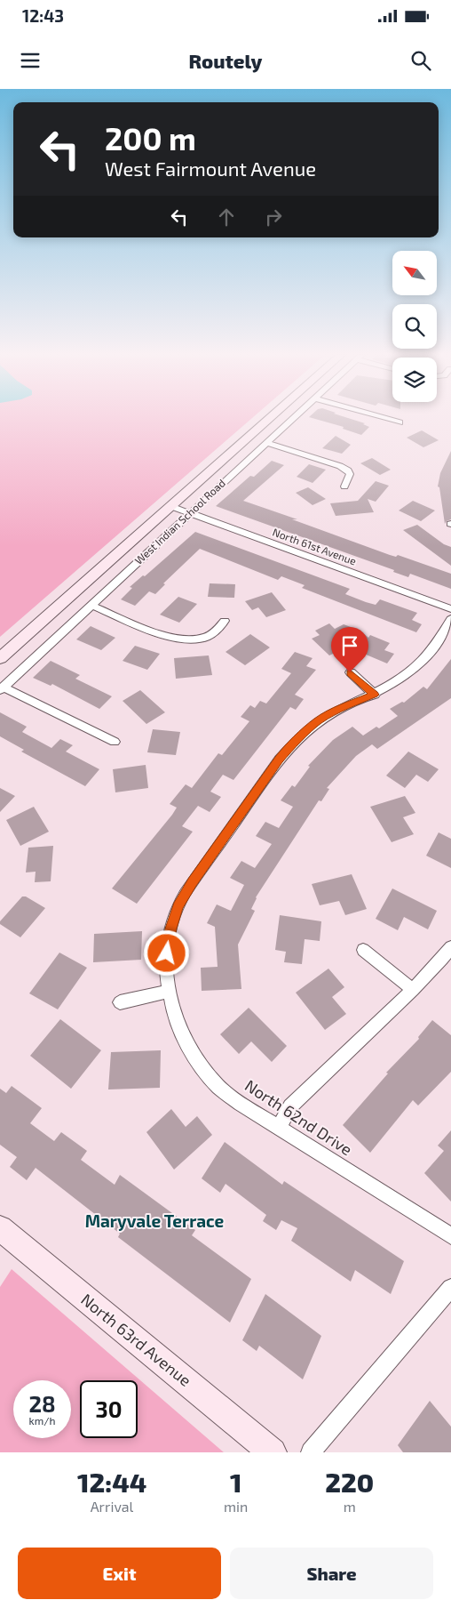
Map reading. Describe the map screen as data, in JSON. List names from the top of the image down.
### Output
{
  "streets": {
    "main road": ["West Indian School Road", "North 63rd Avenue"],
    "street": ["North 61st Avenue", "North 62nd Drive"]
  },
  "crossings": [
    ["West Indian School Road", "North 61st Avenue"]
  ],
  "districts": ["Maryvale Terrace"],
  "north": "top left",
  "page": {
    "status": "12:43",
    "header": "Routely",
    "turn": ["200 m", "West Fairmount Avenue"],
    "speed": "28 km/h",
    "limit": "30",
    "eta": [
      "12:44",
      "Arrival",
      "1",
      "min",
      "220",
      "m"
    ],
    "buttons": ["Exit", "Share"]
  }
}
